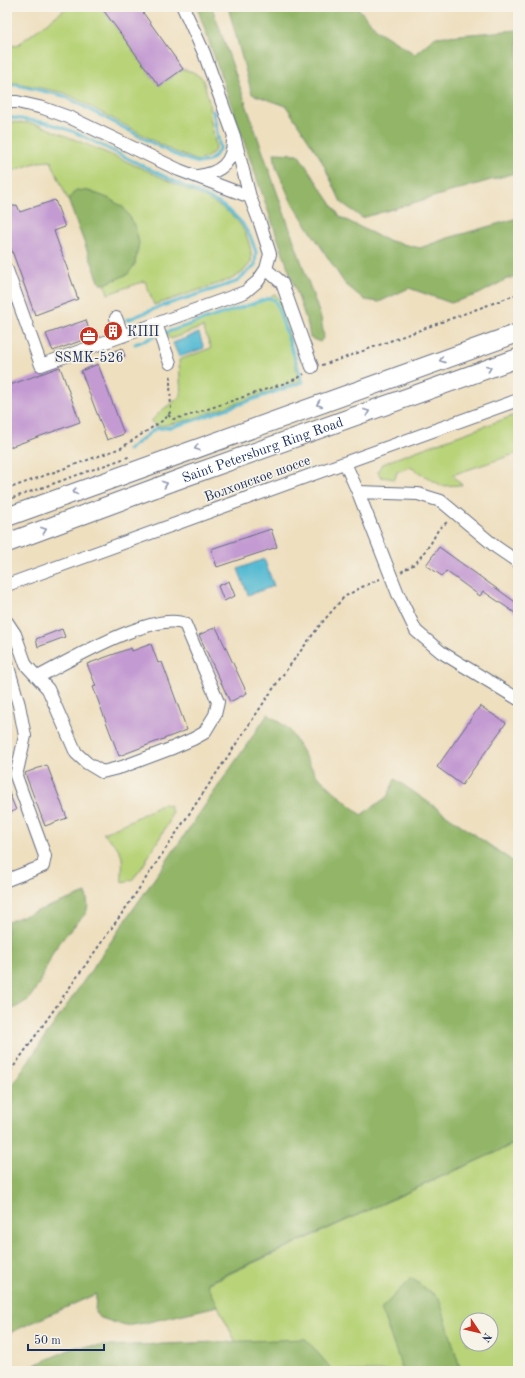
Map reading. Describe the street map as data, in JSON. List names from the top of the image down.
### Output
{
  "streets": {
    "highway": ["Saint Petersburg Ring Road"],
    "street": ["Волхонское шоссе"]
  },
  "places": {
    "building": ["КПП"],
    "office": ["SSMK-526"]
  },
  "scale_bar": "50 m",
  "north": "bottom right"
}
